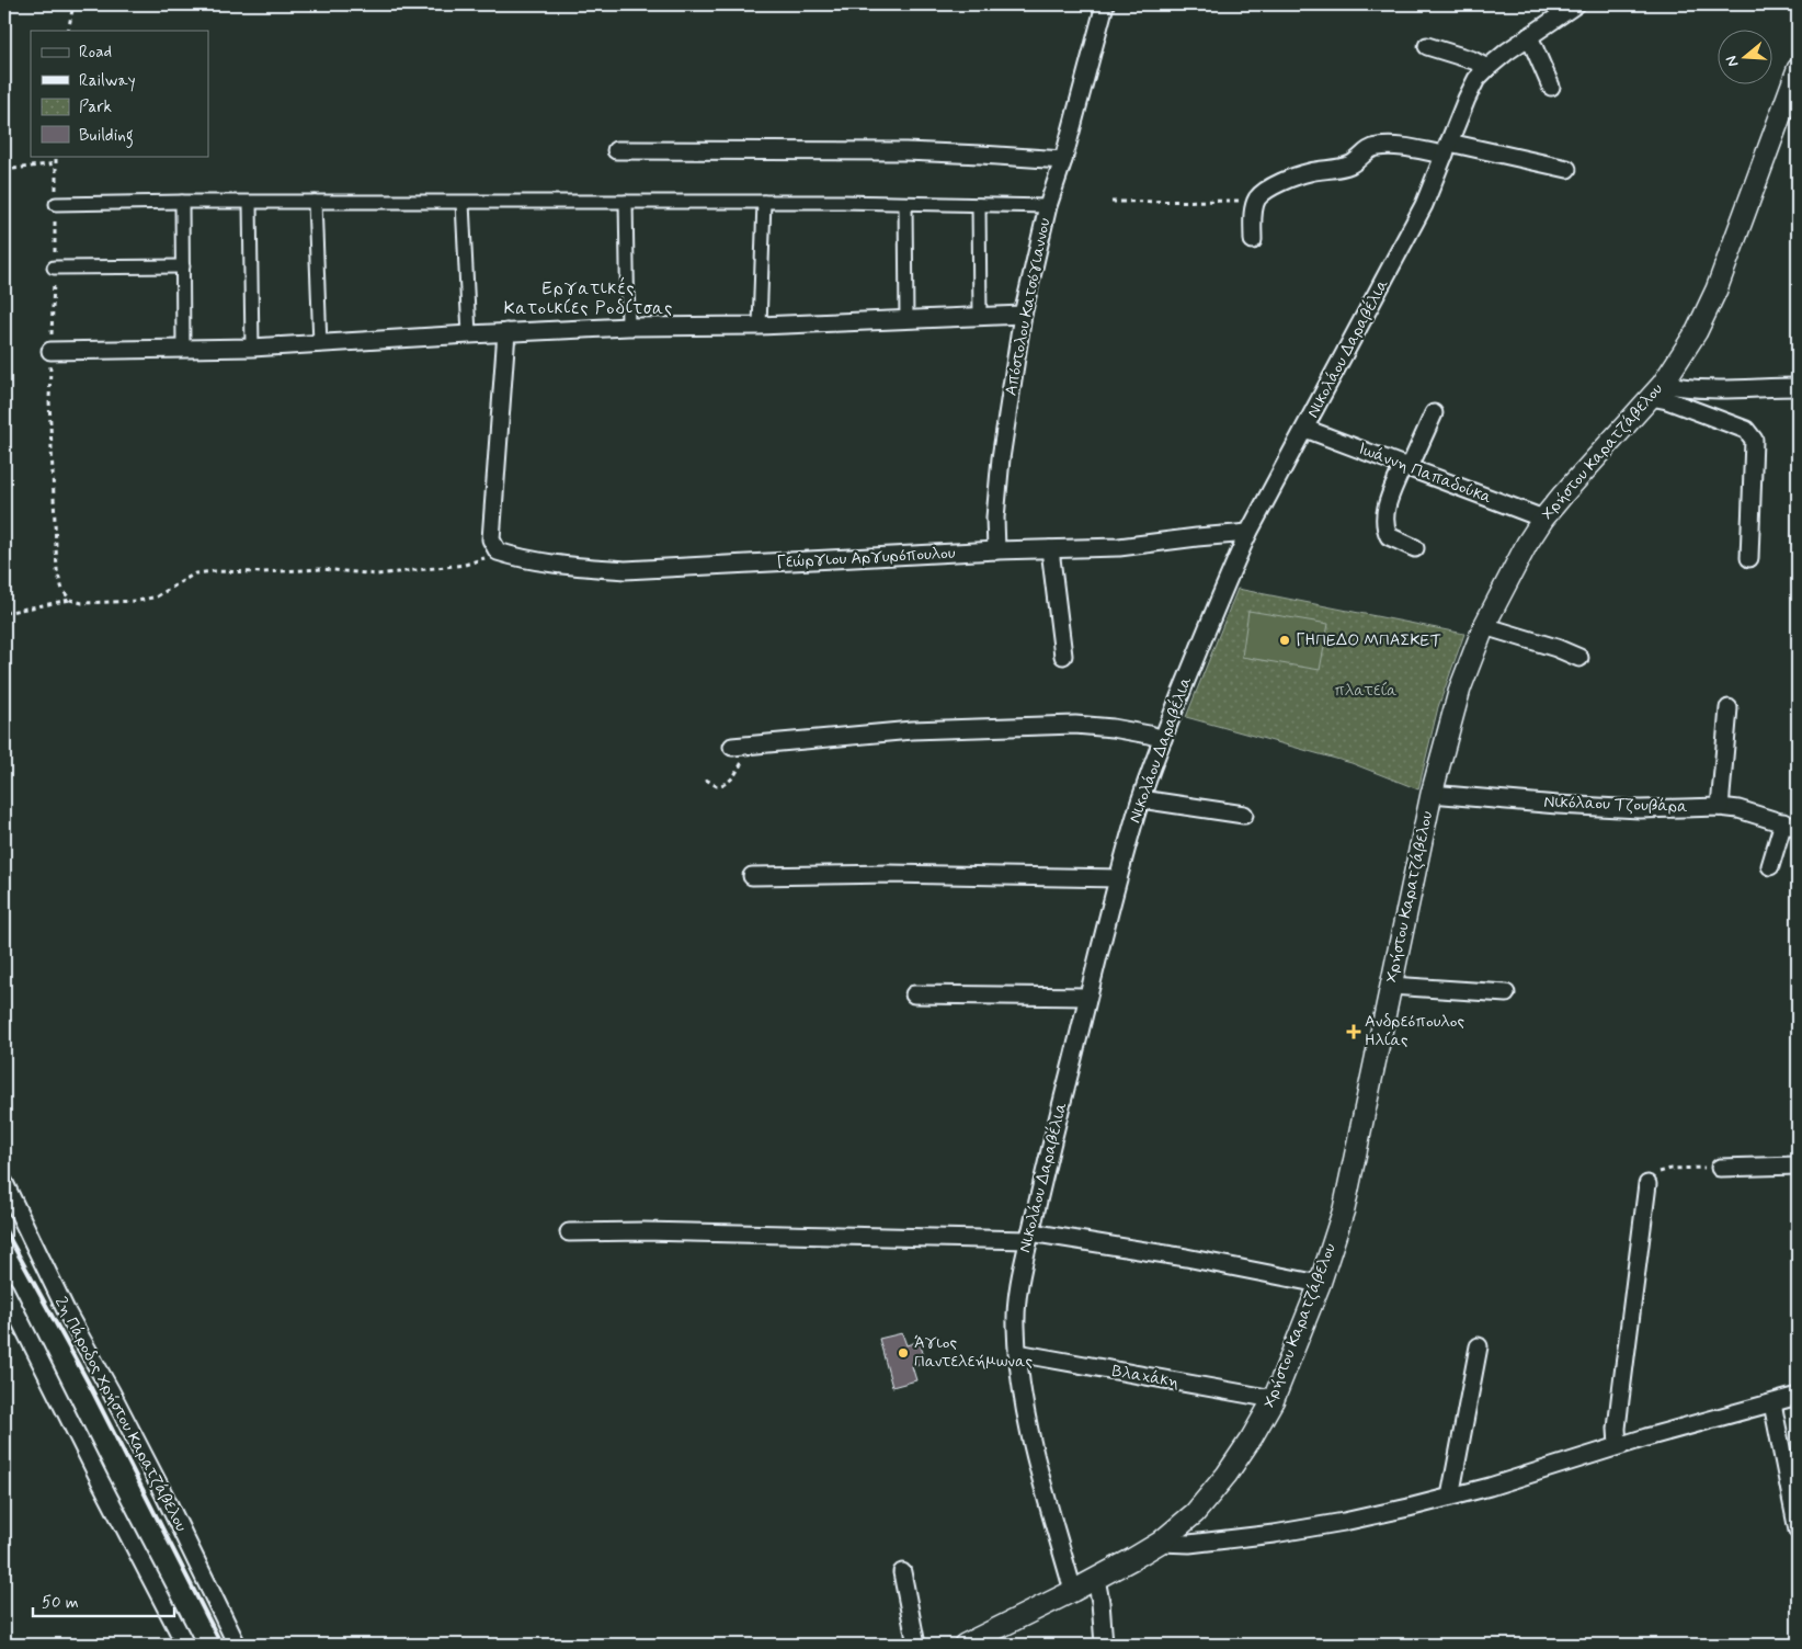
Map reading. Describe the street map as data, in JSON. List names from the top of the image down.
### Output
{
  "streets": {
    "street": [
      "Απόστολου Κατσόγιαννου",
      "Νικολάου Δαραβέλια",
      "Χρήστου Καρατζάβελου",
      "Ιωάννη Παπαδούκα",
      "Γεώργιου Αργυρόπουλου",
      "Νικόλαου Τζουβάρα",
      "Βλαχάκη",
      "2η Πάροδος Χρήστου Καρατζάβελου"
    ]
  },
  "crossings": [
    ["Απόστολου Κατσόγιαννου", "Γεώργιου Αργυρόπουλου"],
    ["Νικολάου Δαραβέλια", "Χρήστου Καρατζάβελου"],
    ["Νικολάου Δαραβέλια", "Ιωάννη Παπαδούκα"],
    ["Νικολάου Δαραβέλια", "Γεώργιου Αργυρόπουλου"],
    ["Νικολάου Δαραβέλια", "Βλαχάκη"],
    ["Χρήστου Καρατζάβελου", "Ιωάννη Παπαδούκα"],
    ["Χρήστου Καρατζάβελου", "Νικόλαου Τζουβάρα"],
    ["Χρήστου Καρατζάβελου", "Βλαχάκη"]
  ],
  "districts": ["Εργατικές Κατοικίες Ροδίτσας"],
  "parks": ["πλατεία"],
  "places": {
    "other": ["ΓΗΠΕΔΟ ΜΠΑΣΚΕΤ", "Άγιος Παντελεήμωνας"],
    "health": ["Ανδρεόπουλος Ηλίας"]
  },
  "legend": [
    "Road",
    "Railway",
    "Park",
    "Building"
  ],
  "scale_bar": "50 m",
  "north": "left"
}
